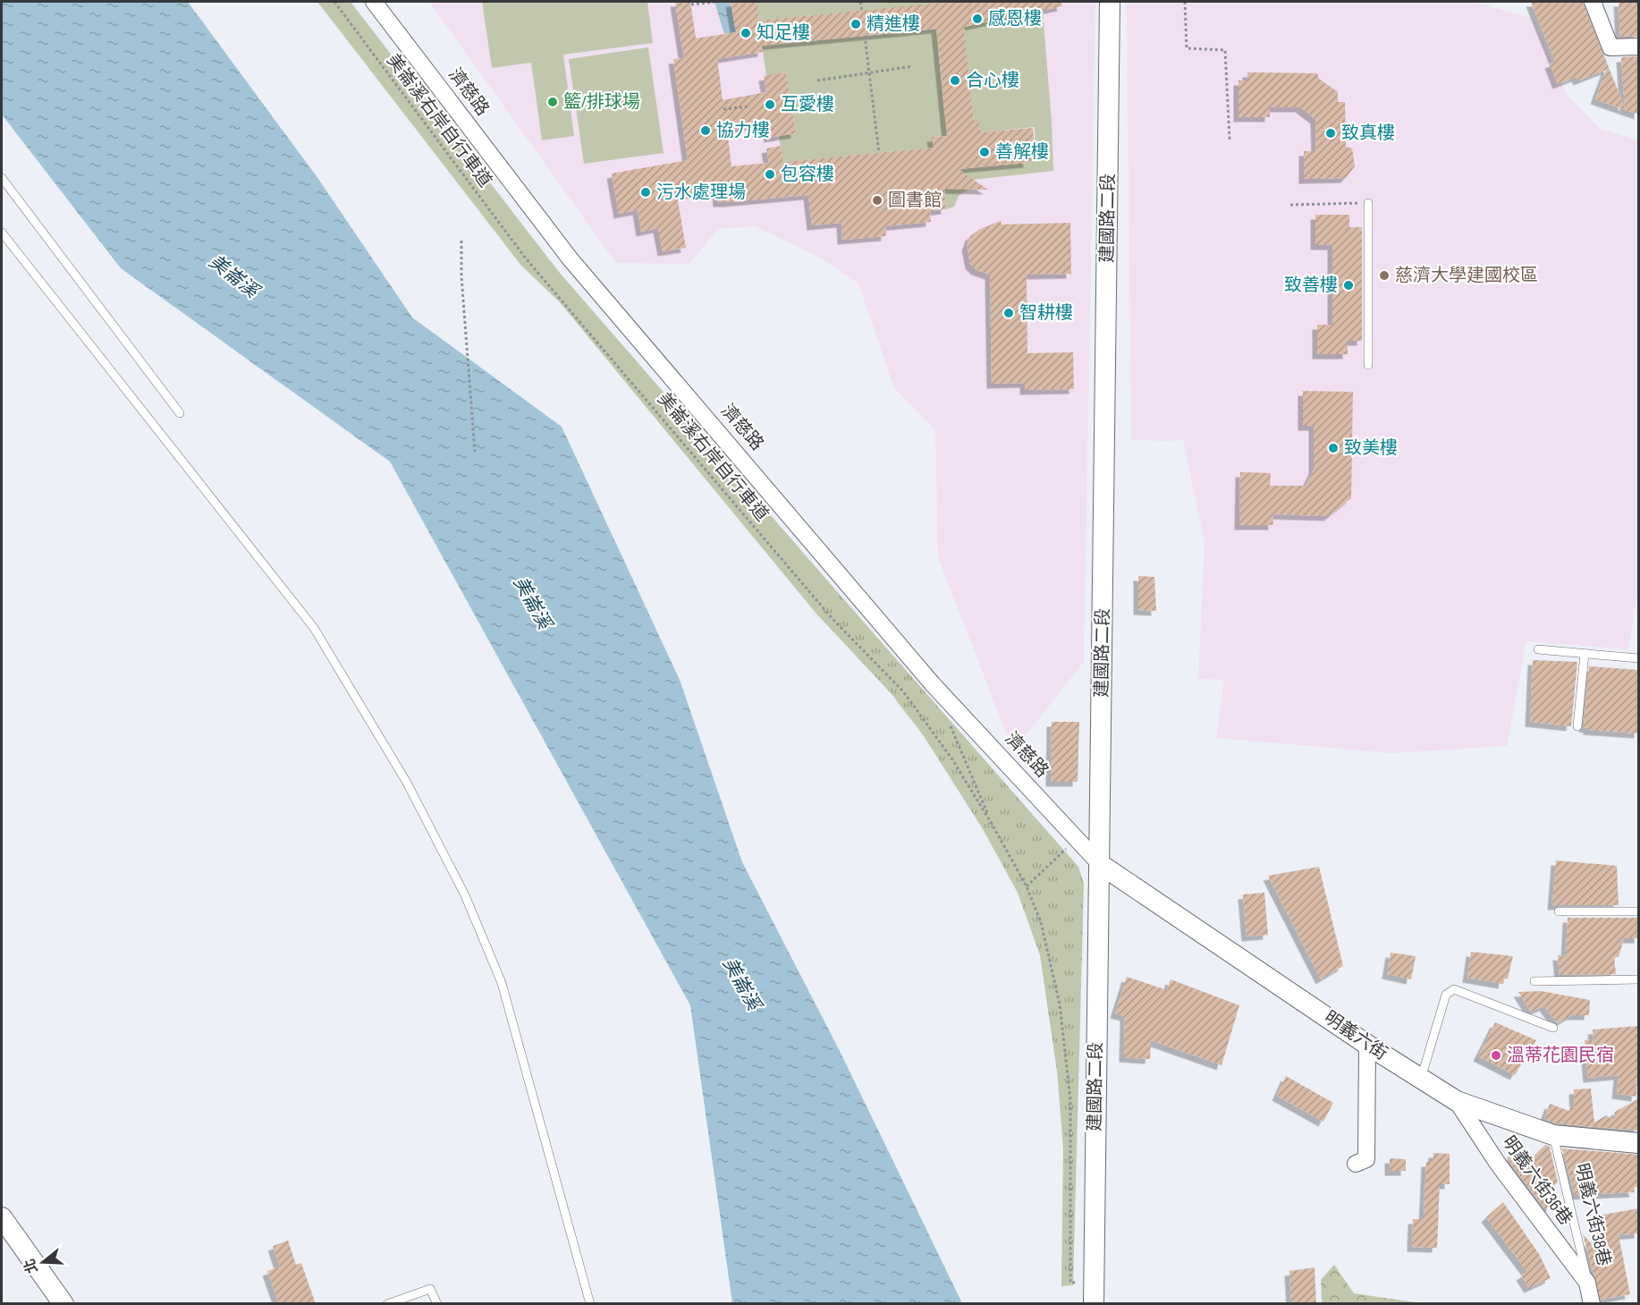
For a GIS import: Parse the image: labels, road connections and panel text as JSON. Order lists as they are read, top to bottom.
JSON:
{
  "streets": {
    "street": [
      "濟慈路",
      "建國路二段",
      "明義六街",
      "明義六街36巷",
      "明義六街38巷"
    ],
    "path": ["美崙溪右岸自行車道"]
  },
  "crossings": [
    ["濟慈路", "建國路二段"],
    ["濟慈路", "明義六街"],
    ["建國路二段", "明義六街"],
    ["明義六街", "明義六街36巷"],
    ["明義六街", "明義六街38巷"],
    ["明義六街36巷", "明義六街38巷"]
  ],
  "water": ["美崙溪"],
  "places": [
    "感恩樓",
    "精進樓",
    "知足樓",
    "合心樓",
    "籃/排球場",
    "互愛樓",
    "協力樓",
    "致真樓",
    "善解樓",
    "包容樓",
    "污水處理場",
    "圖書館",
    "慈濟大學建國校區",
    "致善樓",
    "智耕樓",
    "致美樓",
    "溫蒂花園民宿"
  ],
  "north": "left"
}
